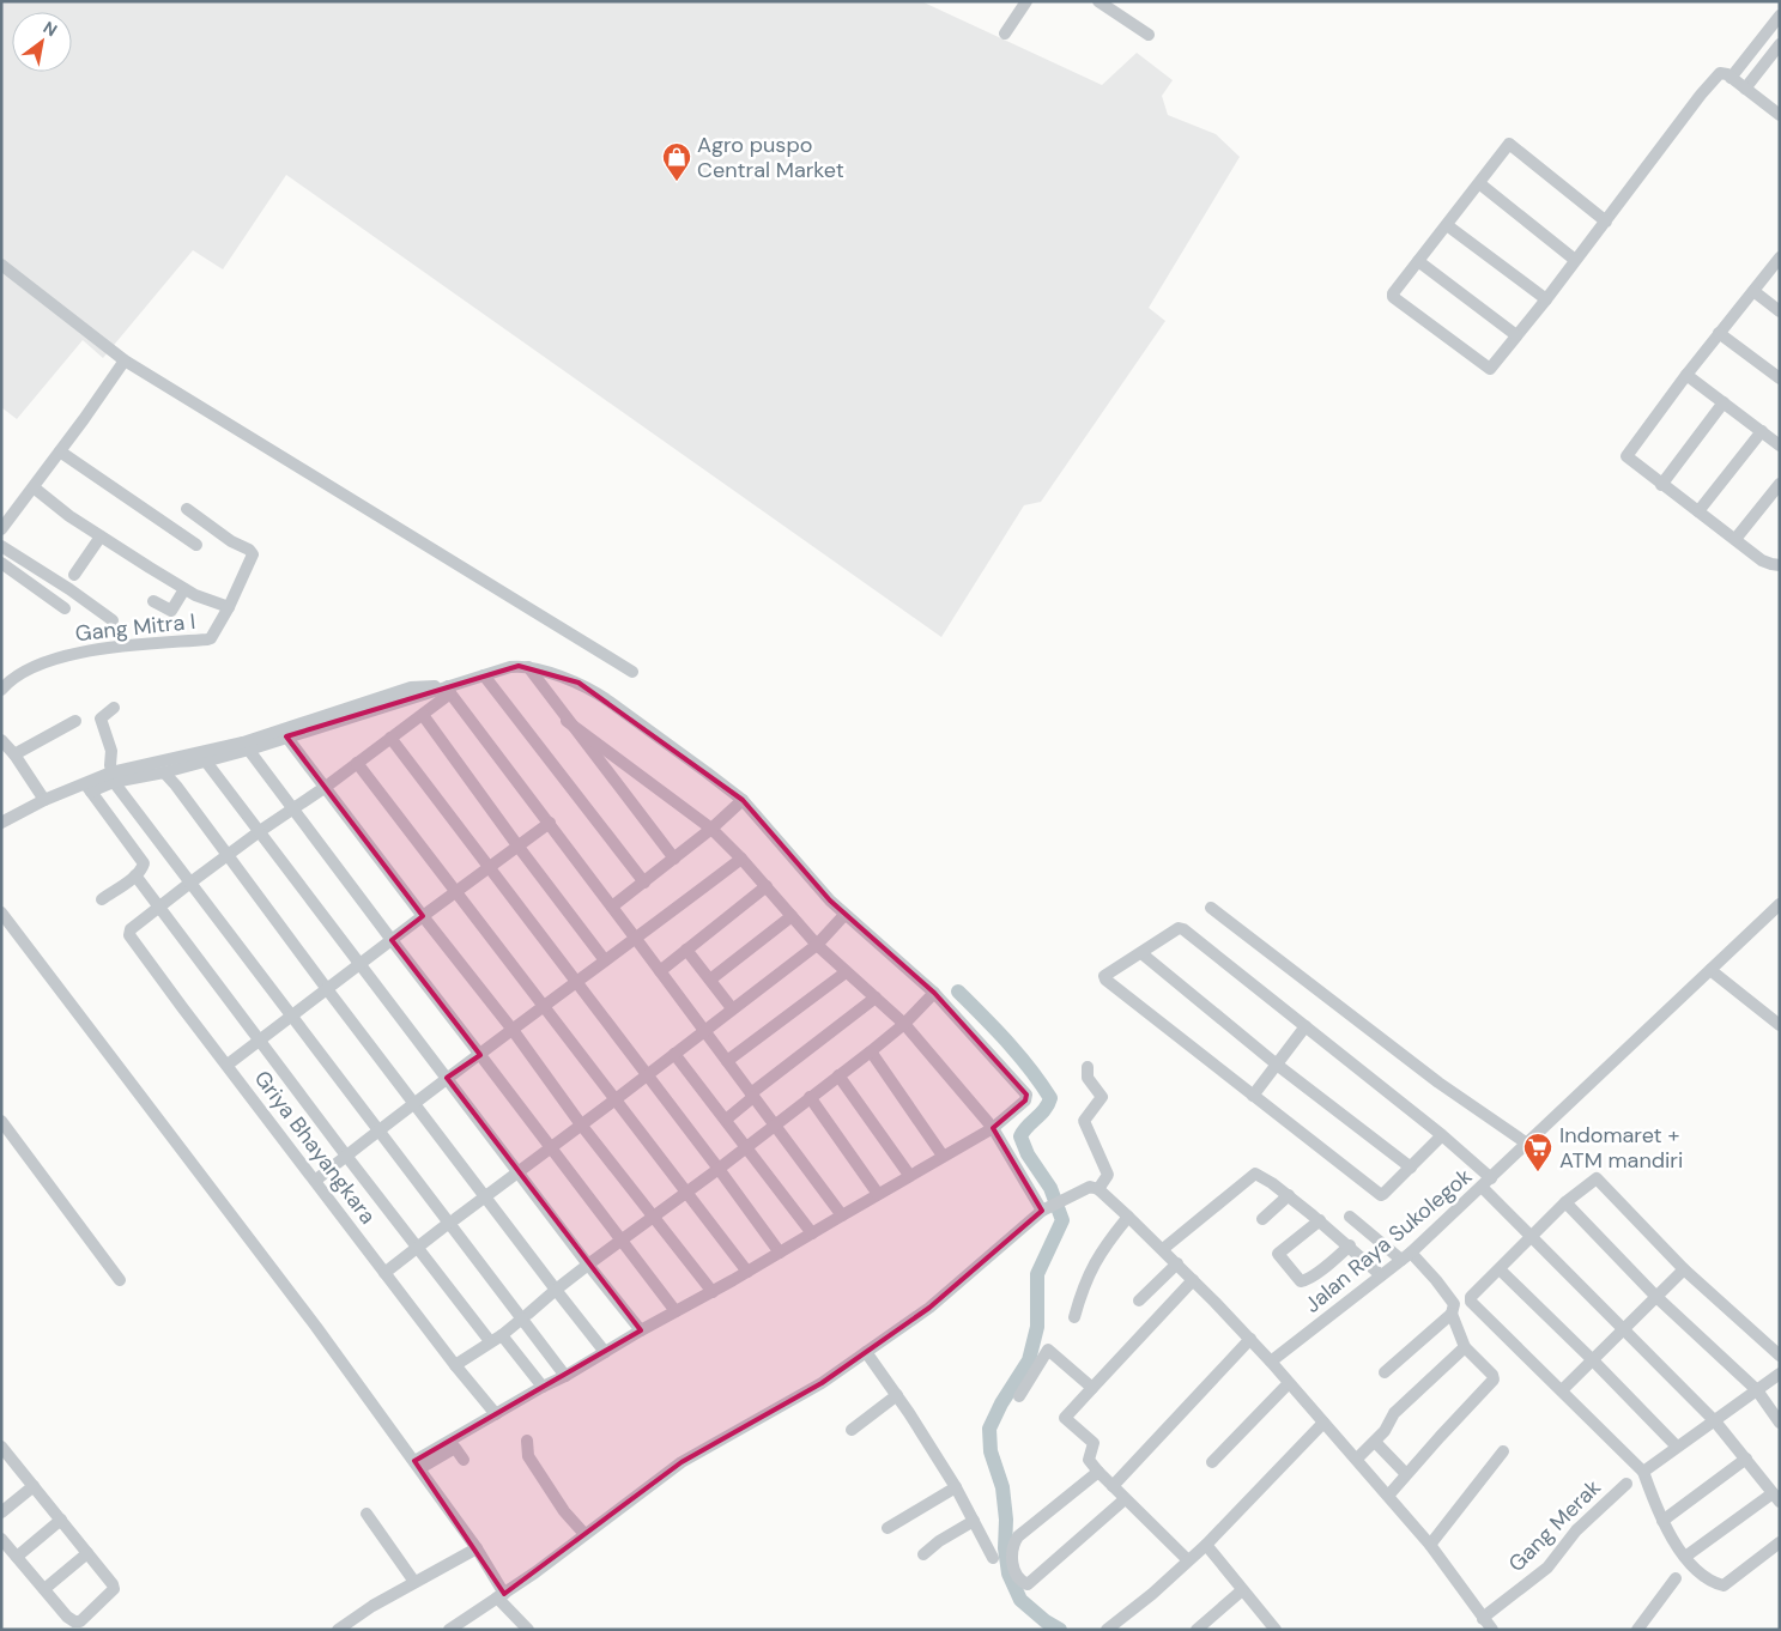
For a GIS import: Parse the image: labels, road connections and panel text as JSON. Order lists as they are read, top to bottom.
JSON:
{
  "streets": {
    "street": [
      "Gang Mitra I",
      "Griya Bhayangkara",
      "Jalan Raya Sukolegok",
      "Gang Merak"
    ]
  },
  "places": {
    "shop": ["Agro puspo Central Market"],
    "supermarket": ["Indomaret + ATM mandiri"]
  },
  "north": "top right"
}
